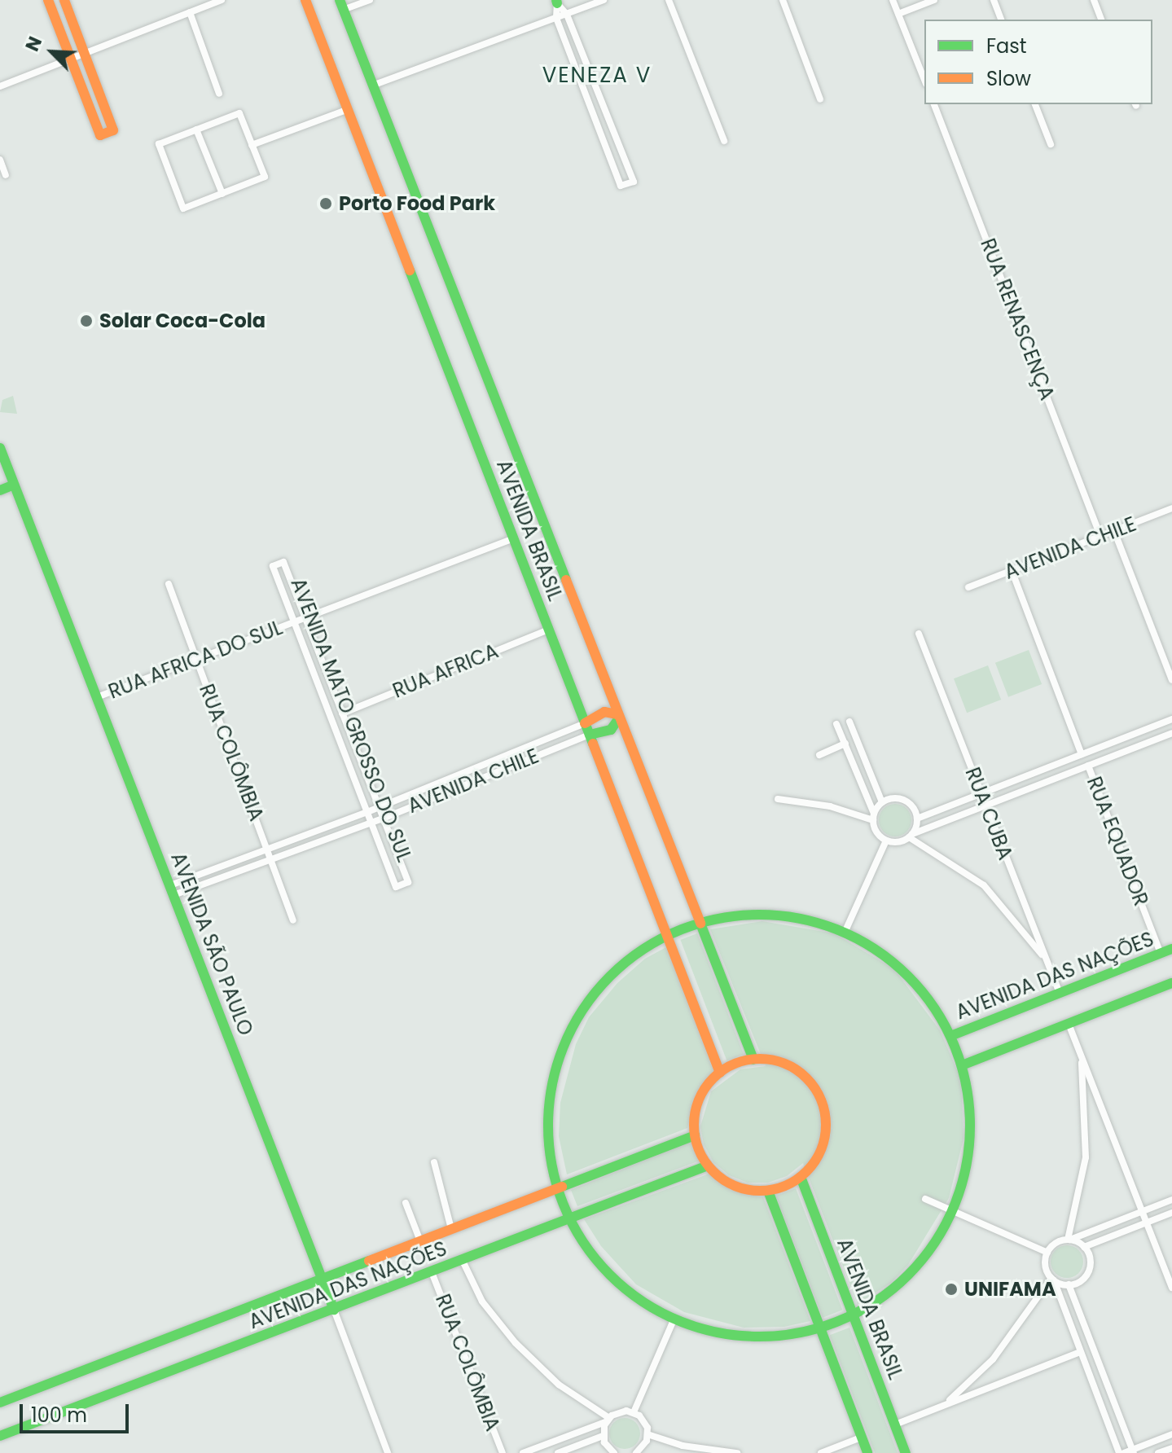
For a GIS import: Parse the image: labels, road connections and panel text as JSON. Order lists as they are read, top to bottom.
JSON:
{
  "streets": {
    "main road": ["AVENIDA BRASIL", "AVENIDA SÃO PAULO", "AVENIDA DAS NAÇÕES"],
    "street": [
      "RUA RENASCENÇA",
      "AVENIDA CHILE",
      "RUA AFRICA DO SUL",
      "RUA AFRICA",
      "AVENIDA MATO GROSSO DO SUL",
      "RUA COLÔMBIA",
      "RUA CUBA",
      "RUA EQUADOR"
    ]
  },
  "crossings": [
    ["RUA RENASCENÇA", "AVENIDA CHILE"],
    ["AVENIDA BRASIL", "AVENIDA CHILE"],
    ["AVENIDA BRASIL", "RUA AFRICA DO SUL"],
    ["AVENIDA BRASIL", "RUA AFRICA"],
    ["AVENIDA BRASIL", "AVENIDA DAS NAÇÕES"],
    ["AVENIDA CHILE", "AVENIDA MATO GROSSO DO SUL"],
    ["AVENIDA CHILE", "RUA COLÔMBIA"],
    ["AVENIDA CHILE", "RUA EQUADOR"],
    ["AVENIDA CHILE", "AVENIDA SÃO PAULO"],
    ["RUA AFRICA DO SUL", "AVENIDA MATO GROSSO DO SUL"],
    ["RUA AFRICA DO SUL", "RUA COLÔMBIA"],
    ["RUA AFRICA DO SUL", "AVENIDA SÃO PAULO"],
    ["RUA AFRICA", "AVENIDA MATO GROSSO DO SUL"],
    ["RUA COLÔMBIA", "AVENIDA DAS NAÇÕES"],
    ["RUA CUBA", "AVENIDA DAS NAÇÕES"],
    ["RUA EQUADOR", "AVENIDA DAS NAÇÕES"],
    ["AVENIDA SÃO PAULO", "AVENIDA DAS NAÇÕES"]
  ],
  "districts": ["VENEZA V"],
  "places": ["Porto Food Park", "Solar Coca-Cola", "UNIFAMA"],
  "legend": ["Fast", "Slow"],
  "scale_bar": "100 m",
  "north": "top left"
}
